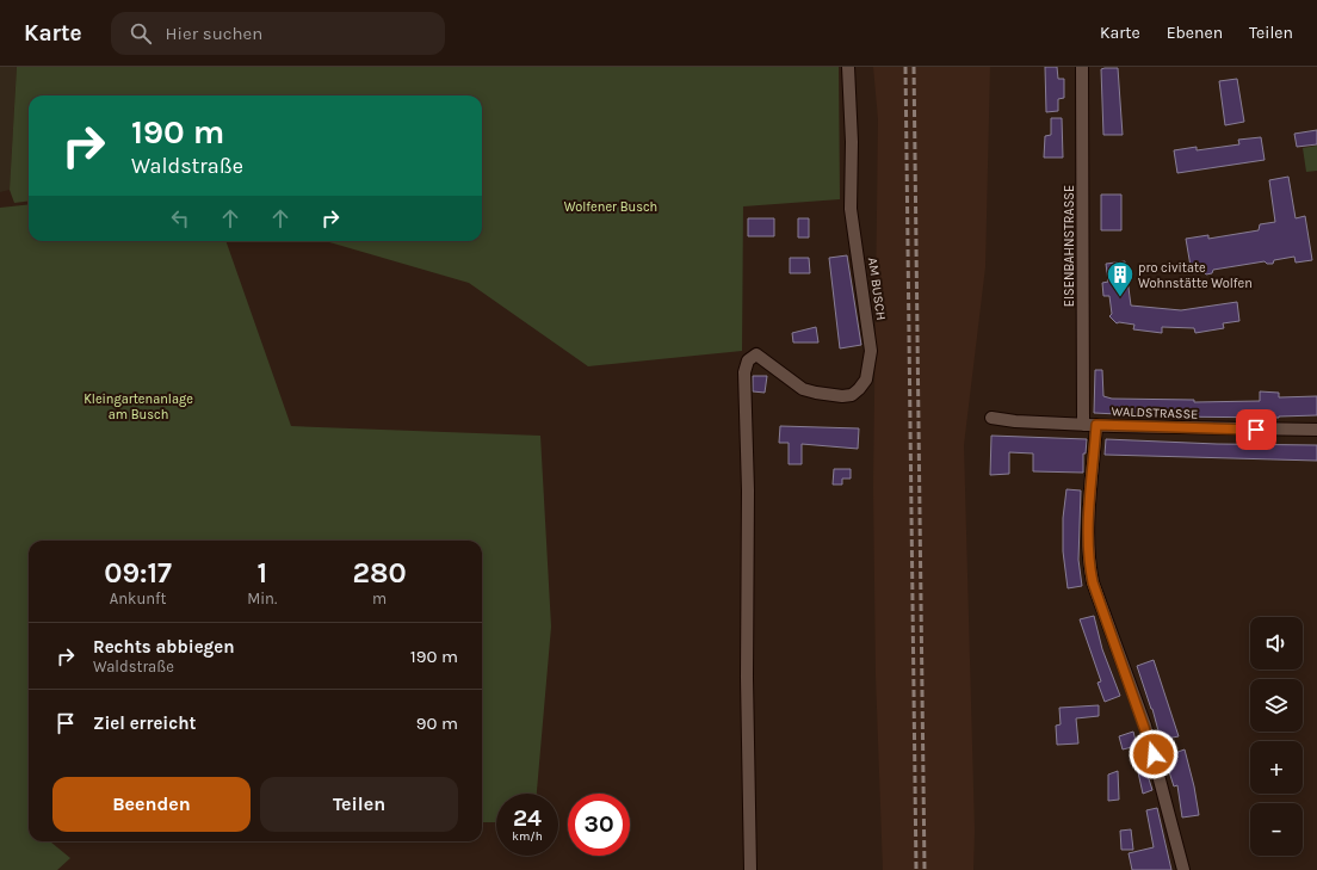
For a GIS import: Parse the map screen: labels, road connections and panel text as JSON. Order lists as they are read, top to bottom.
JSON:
{
  "streets": {
    "street": ["EISENBAHNSTRASSE", "AM BUSCH", "WALDSTRASSE"]
  },
  "crossings": [
    ["EISENBAHNSTRASSE", "WALDSTRASSE"]
  ],
  "parks": ["Wolfener Busch", "Kleingartenanlage am Busch"],
  "places": {
    "building": ["pro civitate Wohnstätte Wolfen"]
  },
  "page": {
    "header": "Karte",
    "search": "Hier suchen",
    "nav": ["Karte", "Ebenen", "Teilen"],
    "turn": ["190 m", "Waldstraße"],
    "eta": [
      "09:17",
      "Ankunft",
      "1",
      "Min.",
      "280",
      "m"
    ],
    "map_buttons": ["+", "−"],
    "list": [
      {
        "name": "Rechts abbiegen",
        "note": "Waldstraße",
        "value": "190 m"
      },
      {
        "name": "Ziel erreicht",
        "value": "90 m"
      }
    ],
    "buttons": ["Beenden", "Teilen"],
    "speed": "24 km/h",
    "limit": "30"
  }
}
